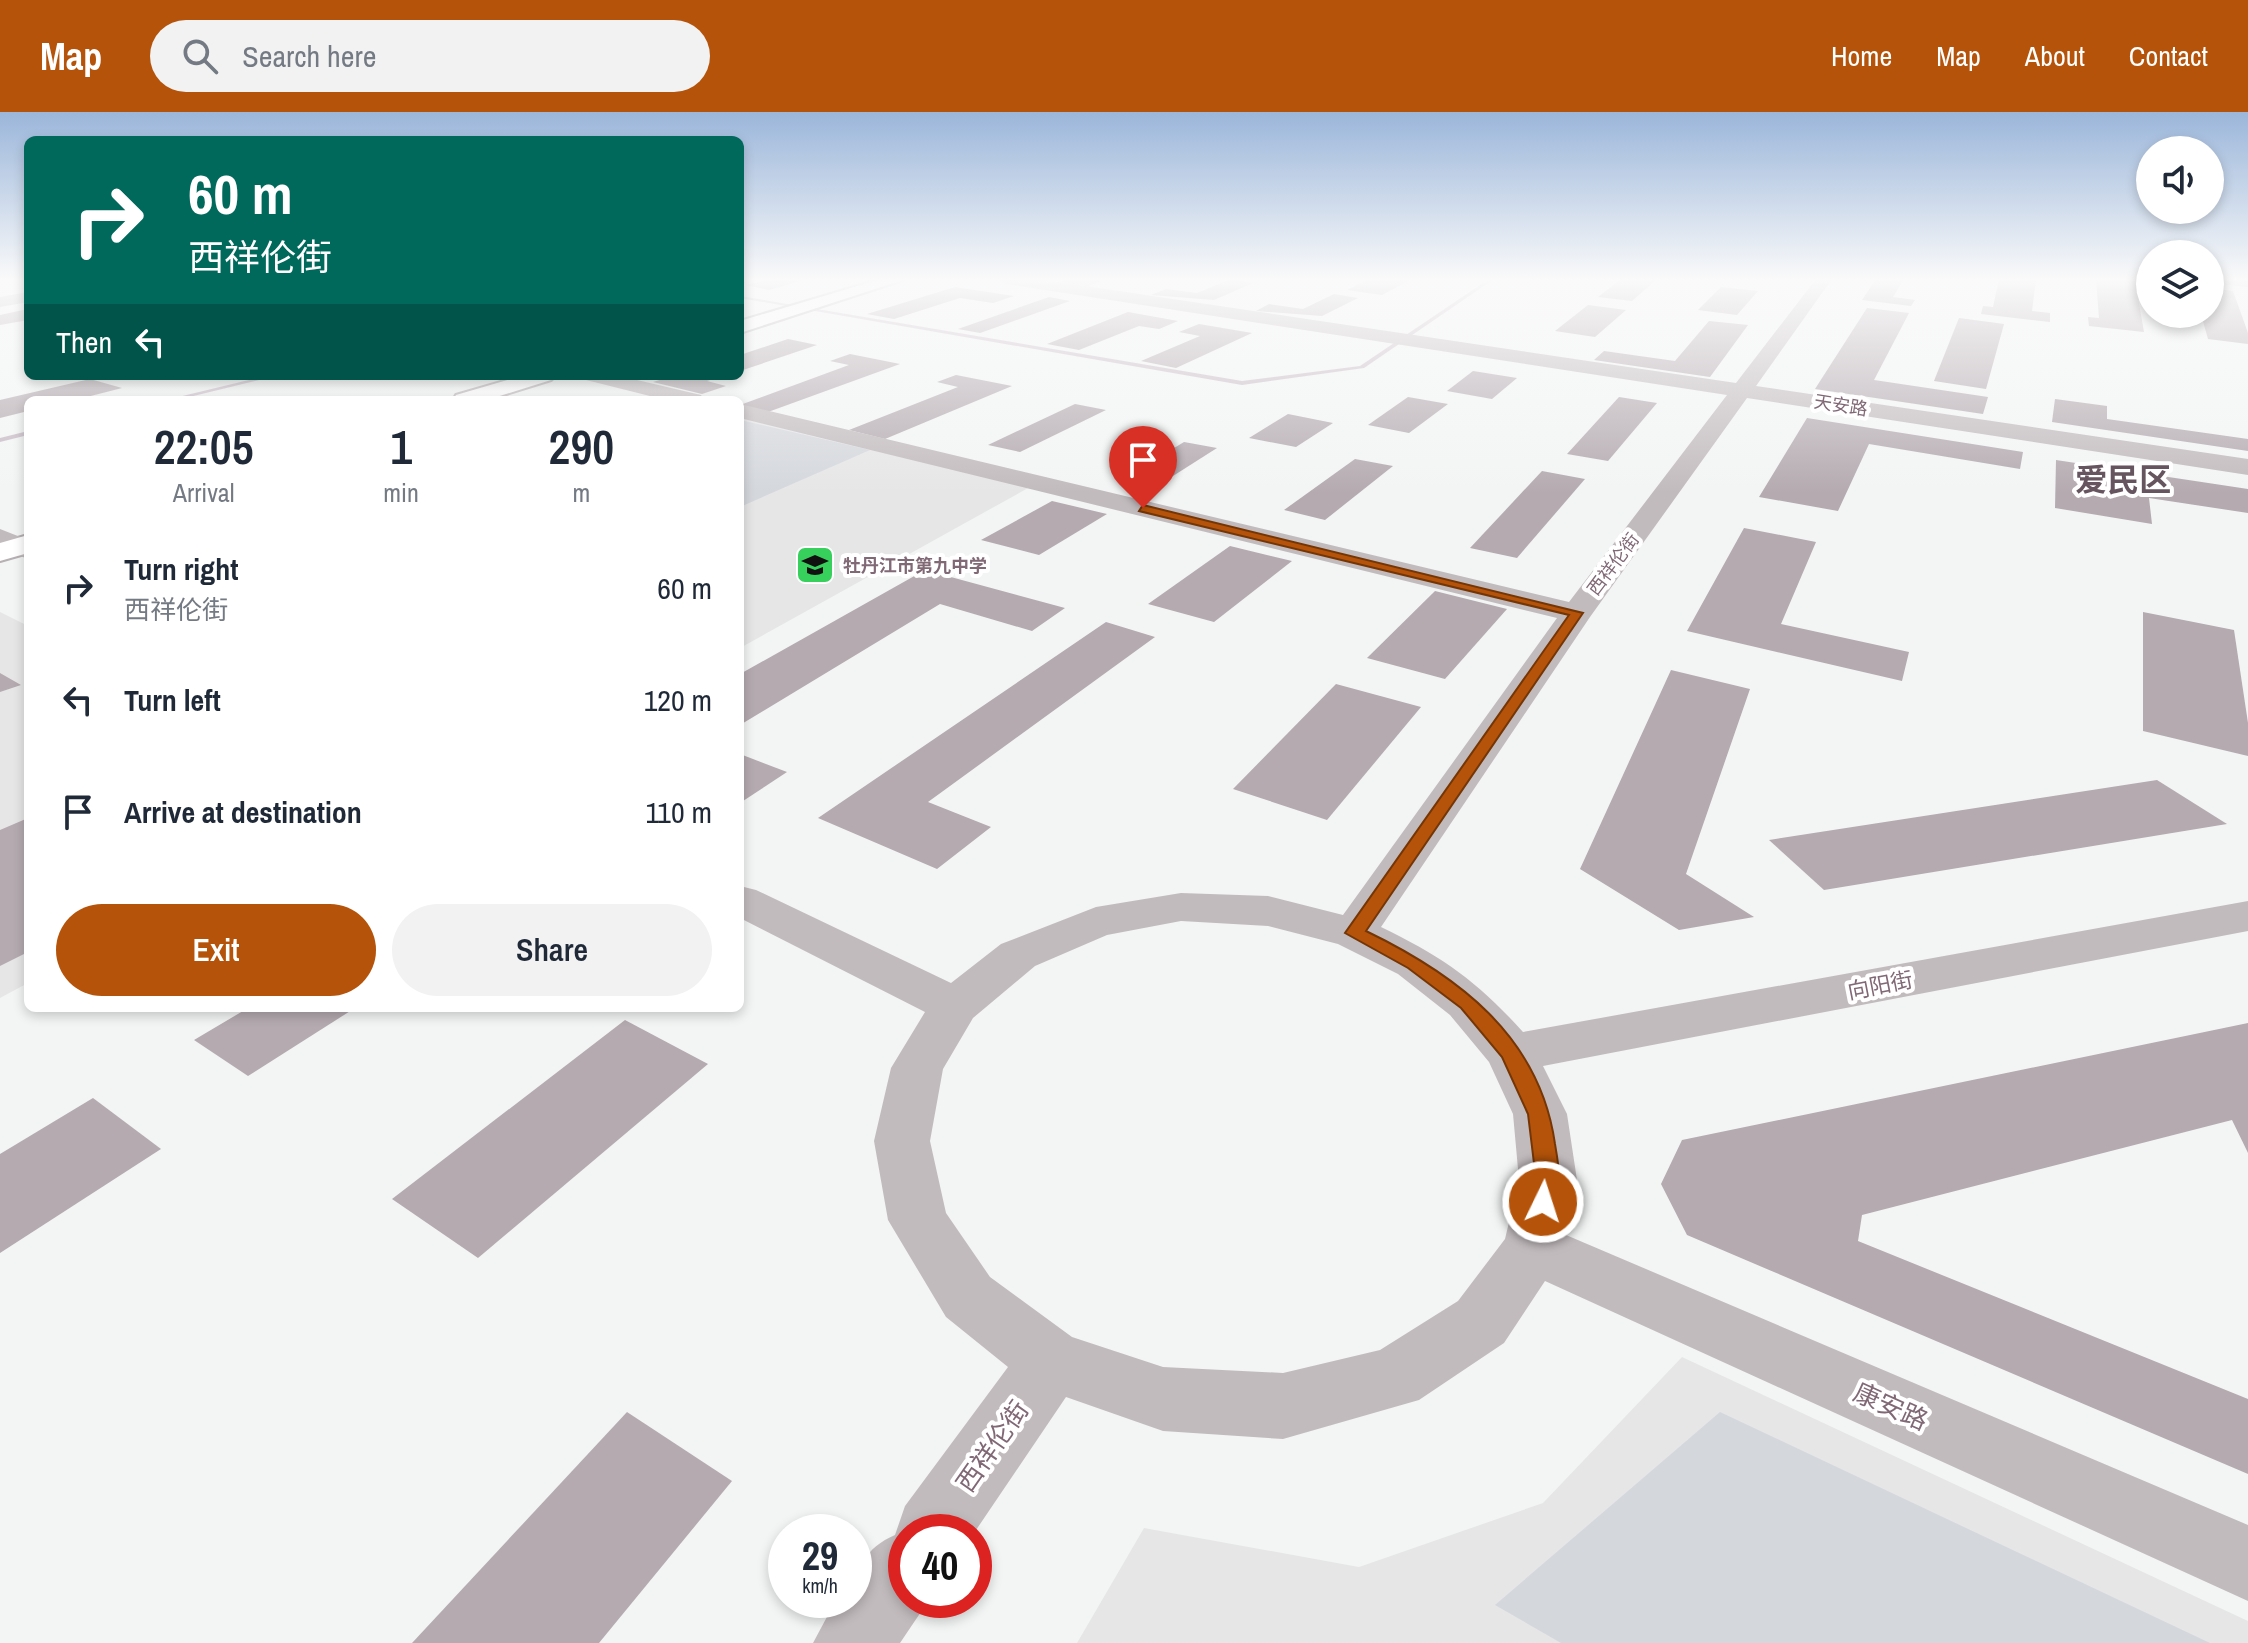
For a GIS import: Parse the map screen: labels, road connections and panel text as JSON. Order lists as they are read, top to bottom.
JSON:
{
  "streets": {
    "street": [
      "天安路",
      "西祥伦街",
      "向阳街",
      "康安路"
    ]
  },
  "crossings": [
    ["天安路", "西祥伦街"]
  ],
  "districts": ["爱民区"],
  "places": {
    "school or university": ["牡丹江市第九中学"]
  },
  "page": {
    "header": "Map",
    "search": "Search here",
    "nav": [
      "Home",
      "Map",
      "About",
      "Contact"
    ],
    "turn": ["60 m", "西祥伦街"],
    "then": "Then",
    "eta": [
      "22:05",
      "Arrival",
      "1",
      "min",
      "290",
      "m"
    ],
    "list": [
      {
        "name": "Turn right",
        "note": "西祥伦街",
        "value": "60 m"
      },
      {
        "name": "Turn left",
        "value": "120 m"
      },
      {
        "name": "Arrive at destination",
        "value": "110 m"
      }
    ],
    "buttons": ["Exit", "Share"],
    "speed": "29 km/h",
    "limit": "40"
  }
}
